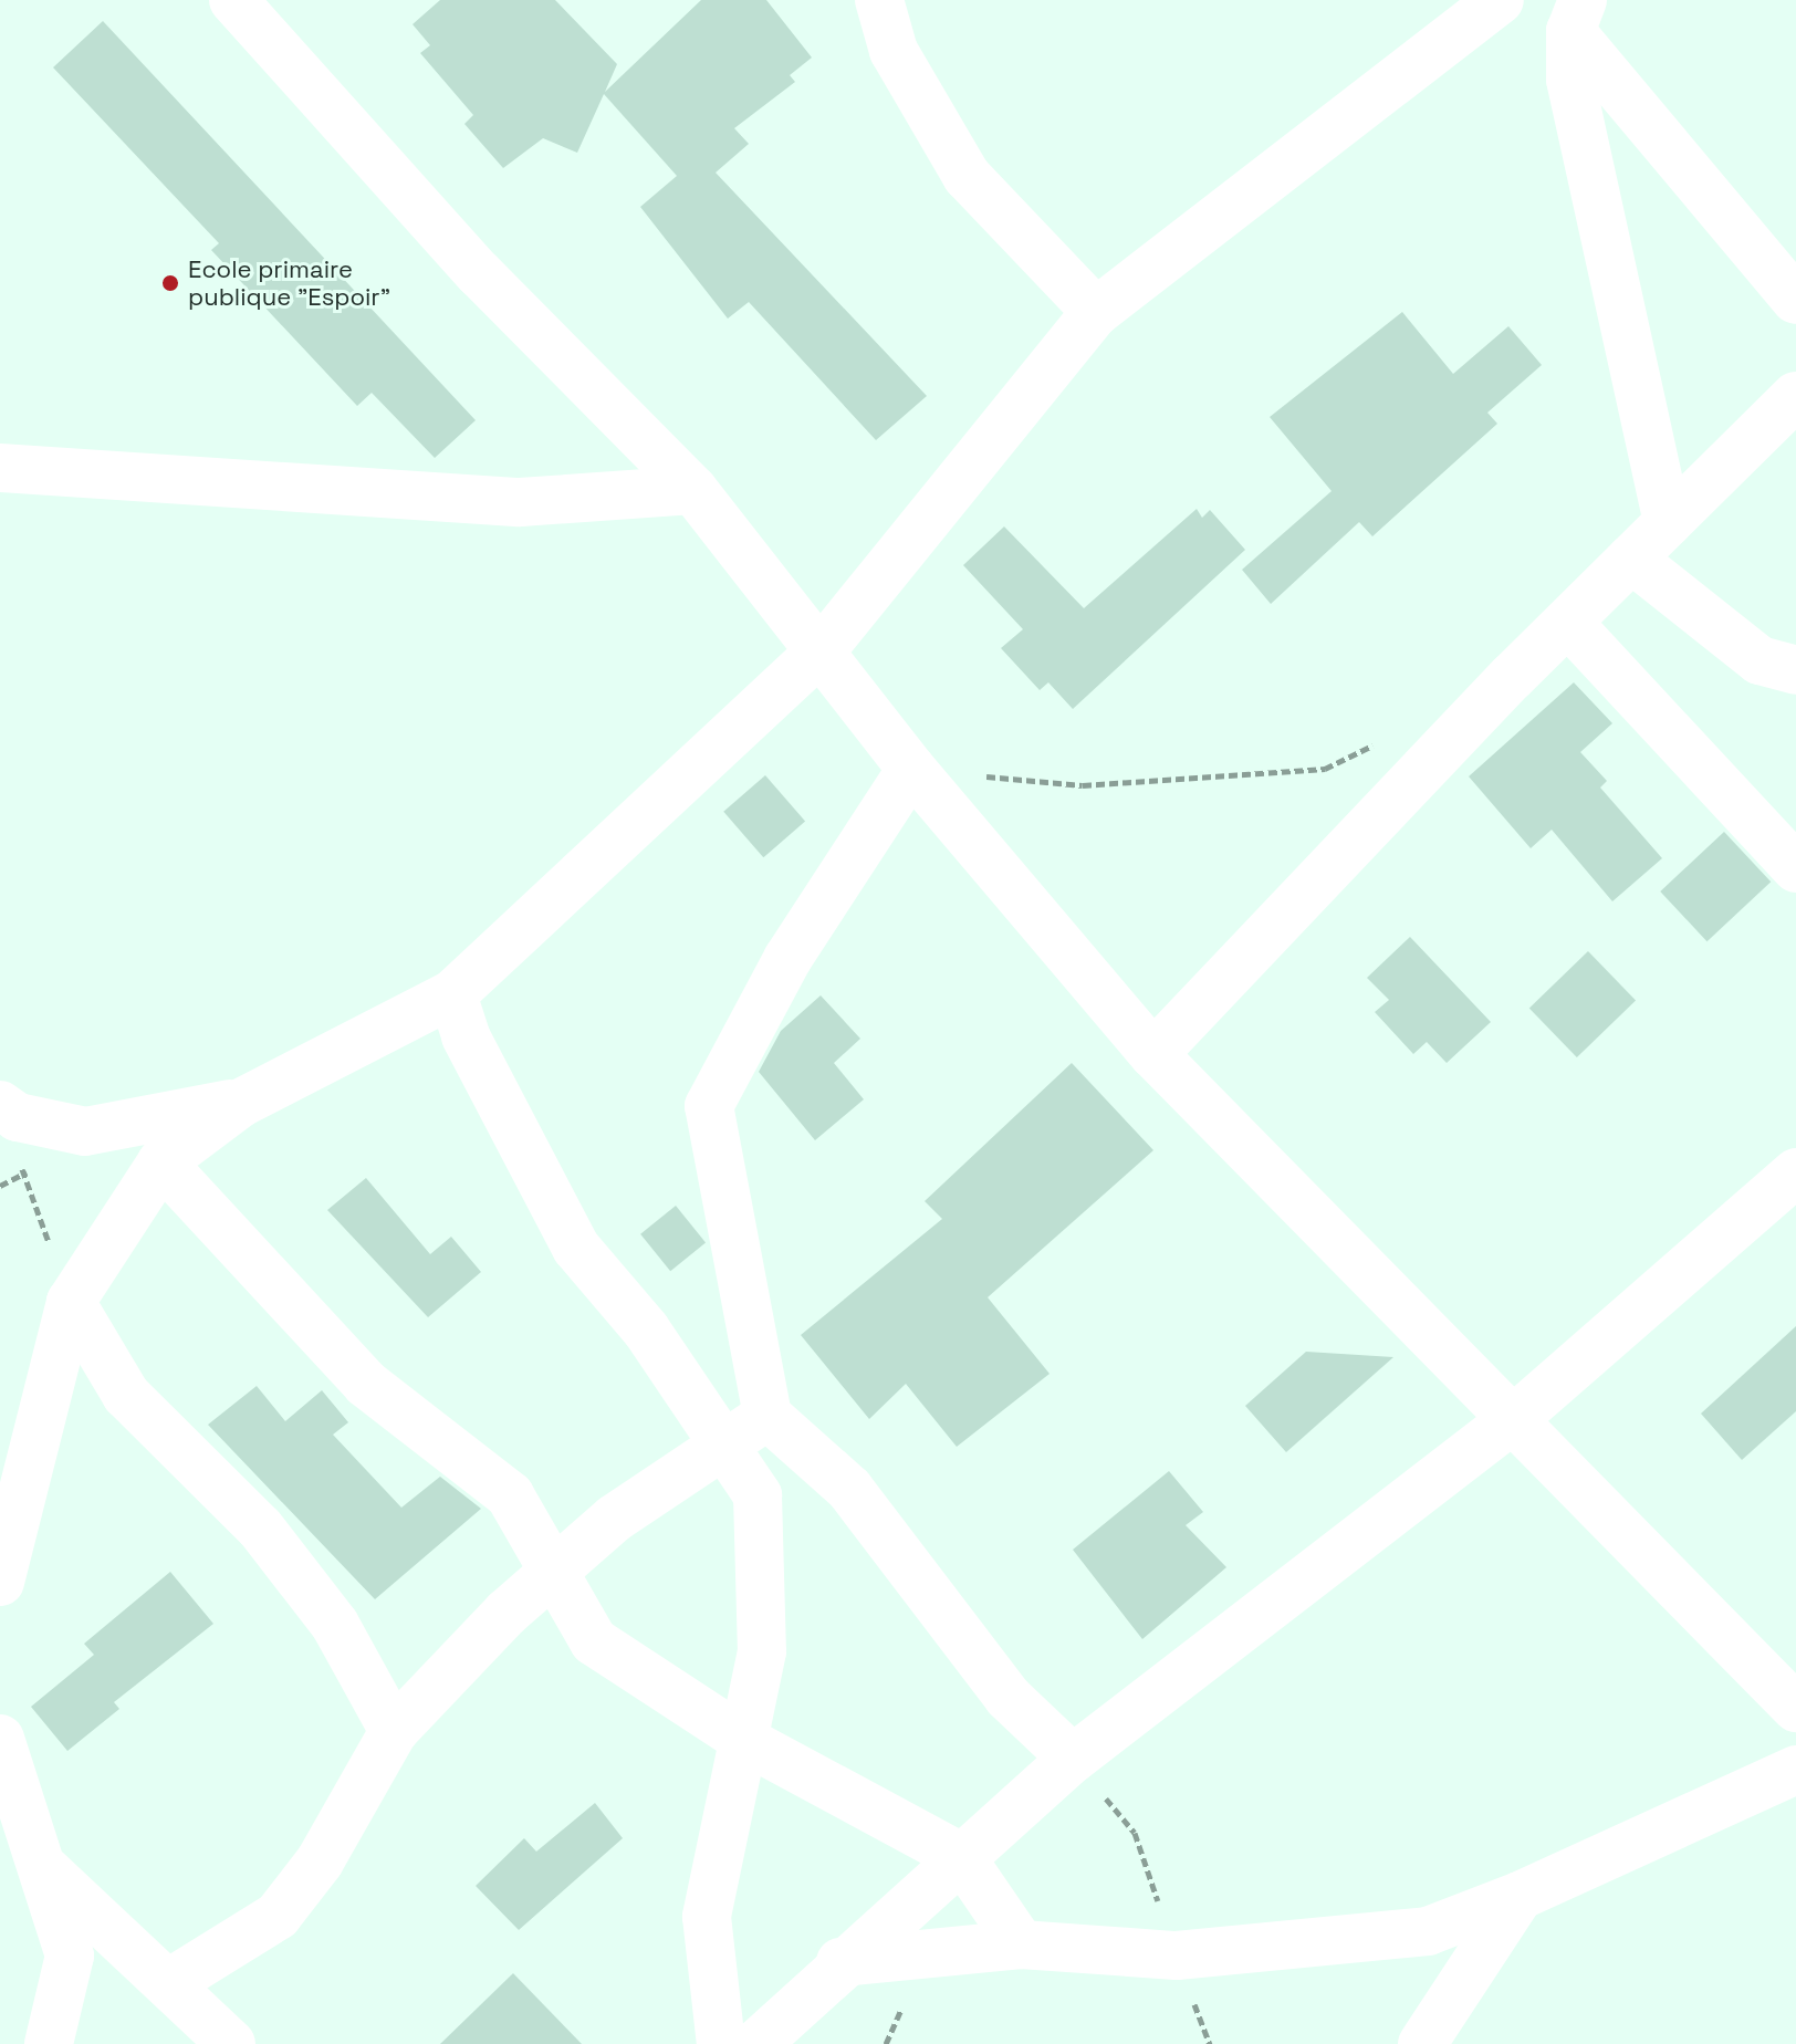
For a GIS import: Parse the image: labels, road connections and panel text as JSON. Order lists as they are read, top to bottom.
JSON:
{
  "places": ["Ecole primaire publique \"Espoir\""]
}
